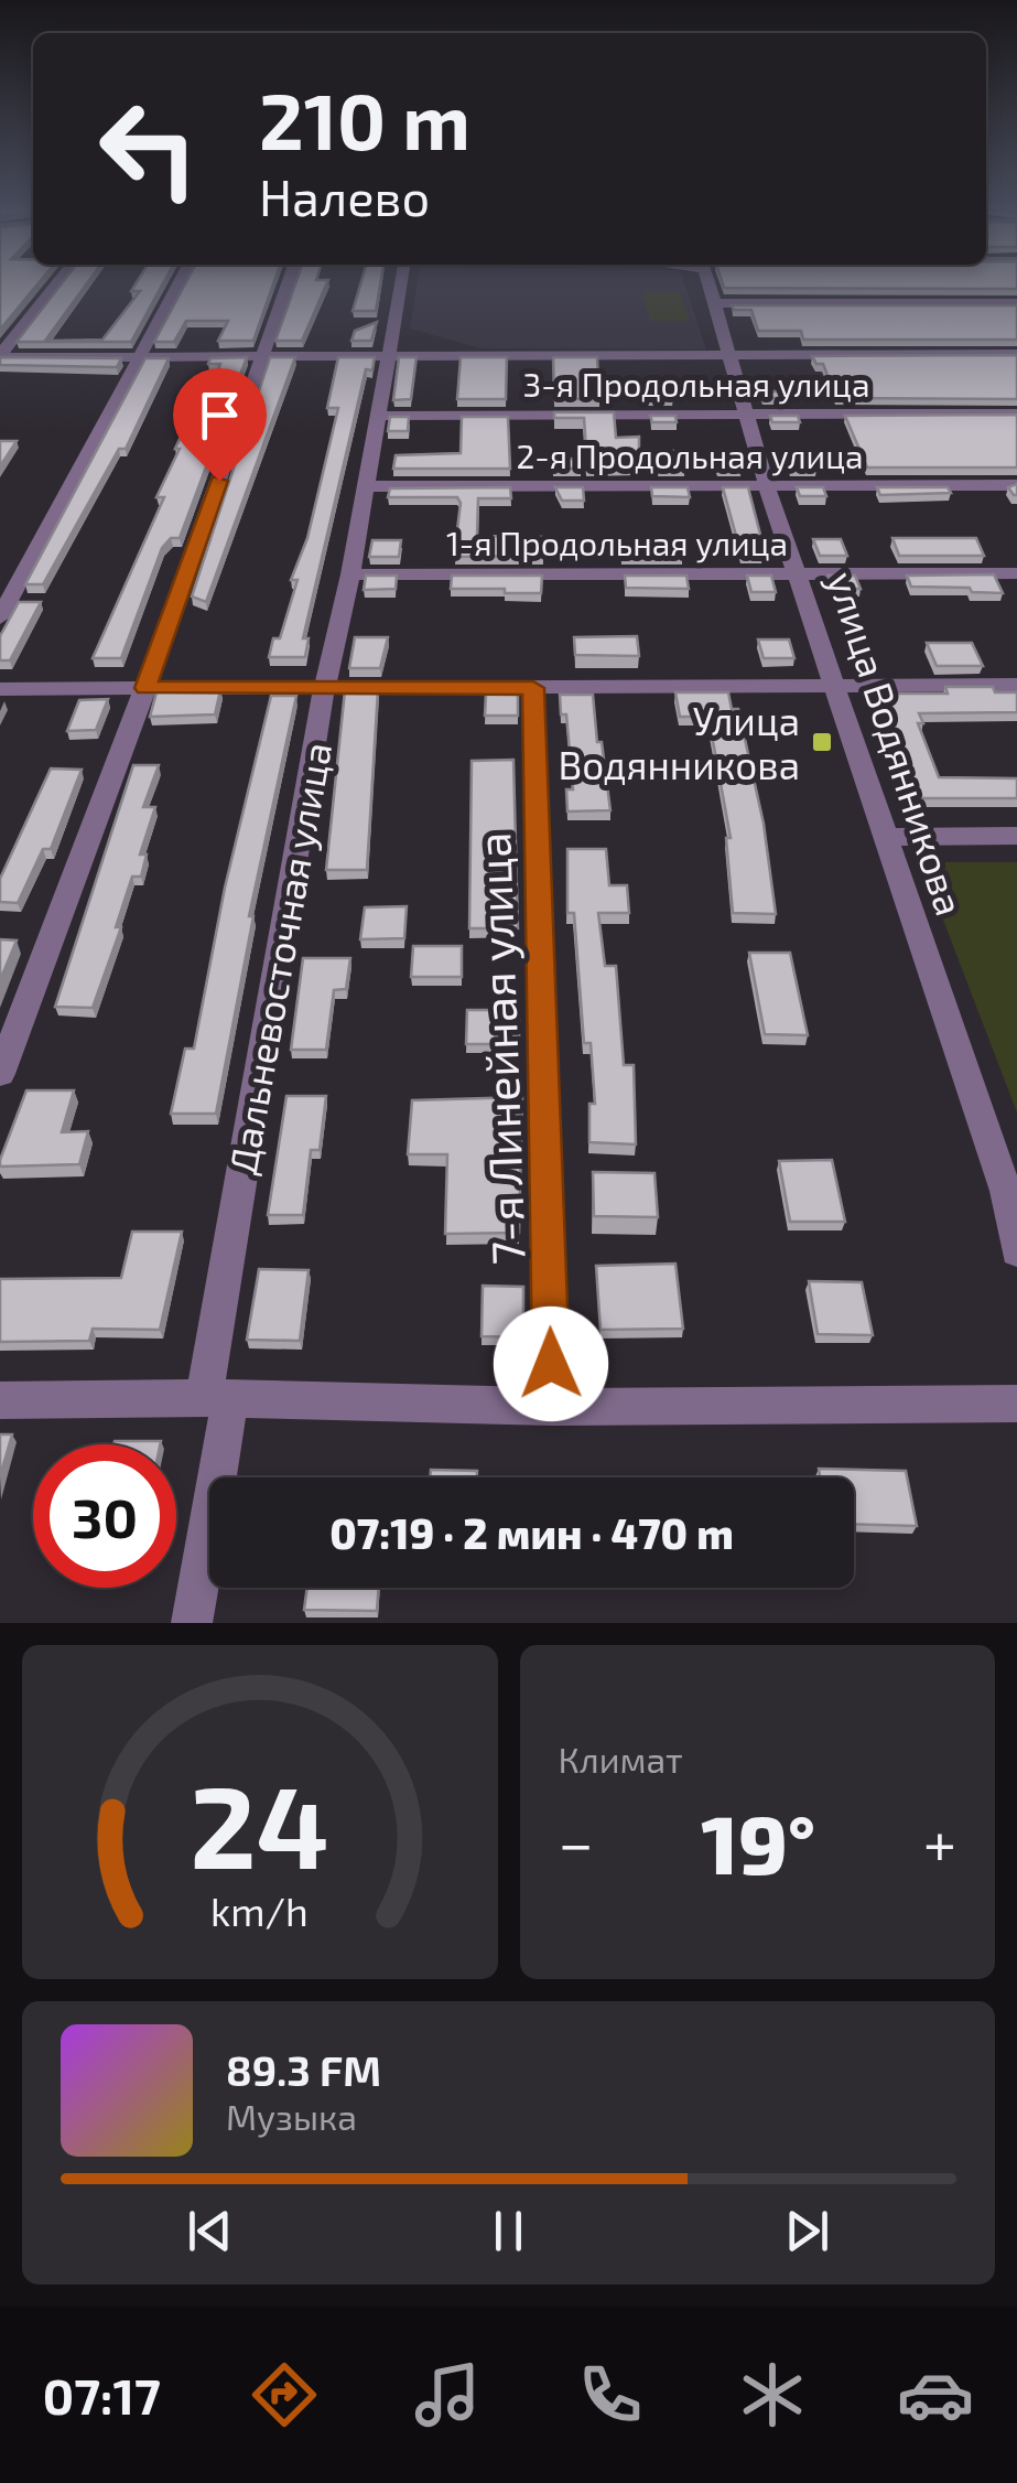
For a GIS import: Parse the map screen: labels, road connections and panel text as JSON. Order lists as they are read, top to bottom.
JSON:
{
  "streets": {
    "street": [
      "3-я Продольная улица",
      "2-я Продольная улица",
      "1-я Продольная улица",
      "улица Водянникова",
      "Дальневосточная улица",
      "7-я Линейная улица"
    ]
  },
  "crossings": [
    ["3-я Продольная улица", "улица Водянникова"],
    ["3-я Продольная улица", "Дальневосточная улица"],
    ["2-я Продольная улица", "улица Водянникова"],
    ["2-я Продольная улица", "Дальневосточная улица"],
    ["1-я Продольная улица", "улица Водянникова"],
    ["1-я Продольная улица", "Дальневосточная улица"]
  ],
  "places": {
    "transit": ["Улица Водянникова"]
  },
  "page": {
    "turn": ["210 m", "Налево"],
    "limit": "30",
    "trip": "07:19 · 2 мин · 470 m",
    "tile": "Климат",
    "heat": ["−", "19°", "+"],
    "song": ["89.3 FM", "Музыка"],
    "tabs": "07:17",
    "gauge": ["24", "km/h"]
  }
}
